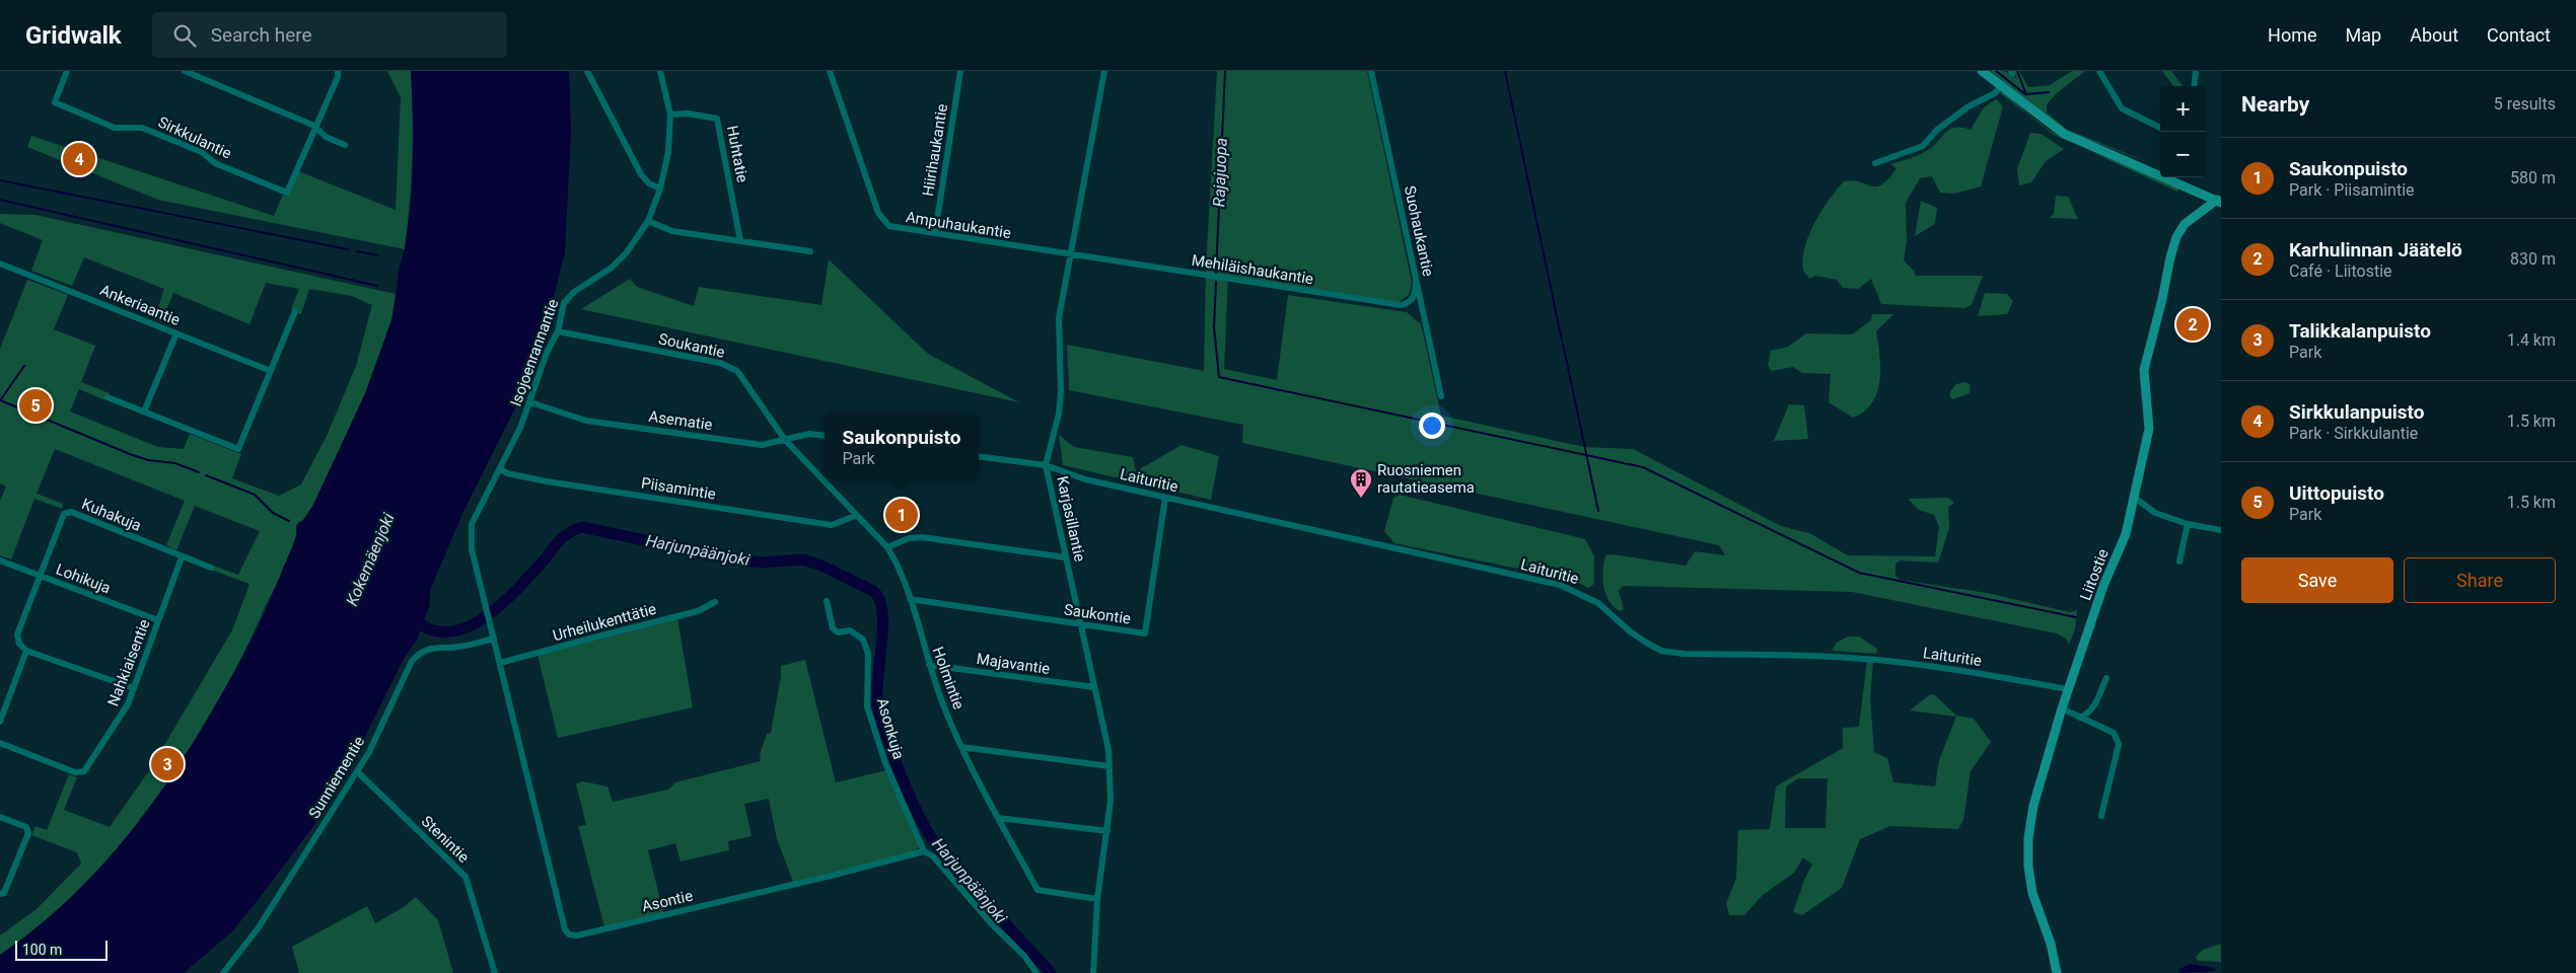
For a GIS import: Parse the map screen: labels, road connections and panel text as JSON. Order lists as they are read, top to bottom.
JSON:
{
  "streets": {
    "street": [
      "Sirkkulantie",
      "Hiirihaukantie",
      "Huhtatie",
      "Ampuhaukantie",
      "Suohaukantie",
      "Mehiläishaukantie",
      "Ankeriaantie",
      "Soukantie",
      "Isojoenrannantie",
      "Asematie",
      "Laituritie",
      "Piisamintie",
      "Kuhakuja",
      "Karjasillantie",
      "Liitostie",
      "Lohikuja",
      "Saukontie",
      "Urheilukenttätie",
      "Nahkiaisentie",
      "Majavantie",
      "Holmintie",
      "Asonkuja",
      "Sunniementie",
      "Stenintie",
      "Asontie"
    ]
  },
  "crossings": [
    ["Hiirihaukantie", "Ampuhaukantie"],
    ["Huhtatie", "Isojoenrannantie"],
    ["Ampuhaukantie", "Mehiläishaukantie"],
    ["Ampuhaukantie", "Karjasillantie"],
    ["Suohaukantie", "Mehiläishaukantie"],
    ["Mehiläishaukantie", "Karjasillantie"],
    ["Soukantie", "Isojoenrannantie"],
    ["Soukantie", "Asematie"],
    ["Soukantie", "Holmintie"],
    ["Isojoenrannantie", "Asematie"],
    ["Isojoenrannantie", "Piisamintie"],
    ["Isojoenrannantie", "Asontie"],
    ["Asematie", "Holmintie"],
    ["Laituritie", "Karjasillantie"],
    ["Laituritie", "Liitostie"],
    ["Laituritie", "Saukontie"],
    ["Piisamintie", "Holmintie"],
    ["Kuhakuja", "Lohikuja"],
    ["Kuhakuja", "Nahkiaisentie"],
    ["Karjasillantie", "Saukontie"],
    ["Karjasillantie", "Majavantie"],
    ["Karjasillantie", "Holmintie"],
    ["Lohikuja", "Nahkiaisentie"],
    ["Saukontie", "Holmintie"],
    ["Urheilukenttätie", "Asontie"],
    ["Majavantie", "Holmintie"],
    ["Asonkuja", "Asontie"],
    ["Sunniementie", "Stenintie"],
    ["Sunniementie", "Asontie"]
  ],
  "water": ["Rajajuopa", "Harjunpäänjoki", "Kokemäenjoki"],
  "places": {
    "building": ["Ruosniemen rautatieasema"]
  },
  "scale_bar": "100 m",
  "page": {
    "header": "Gridwalk",
    "search": "Search here",
    "nav": [
      "Home",
      "Map",
      "About",
      "Contact"
    ],
    "heading": ["Nearby", "5 results"],
    "map_buttons": ["+", "−"],
    "list": [
      {
        "mark": "1",
        "name": "Saukonpuisto",
        "note": "Park · Piisamintie",
        "value": "580 m"
      },
      {
        "mark": "2",
        "name": "Karhulinnan Jäätelö",
        "note": "Café · Liitostie",
        "value": "830 m"
      },
      {
        "mark": "3",
        "name": "Talikkalanpuisto",
        "note": "Park",
        "value": "1.4 km"
      },
      {
        "mark": "4",
        "name": "Sirkkulanpuisto",
        "note": "Park · Sirkkulantie",
        "value": "1.5 km"
      },
      {
        "mark": "5",
        "name": "Uittopuisto",
        "note": "Park",
        "value": "1.5 km"
      }
    ],
    "pins": [
      "4",
      "2",
      "5",
      "1",
      "3"
    ],
    "popup": ["Saukonpuisto", "Park"],
    "buttons": ["Save", "Share"],
    "scale": "100 m"
  }
}
